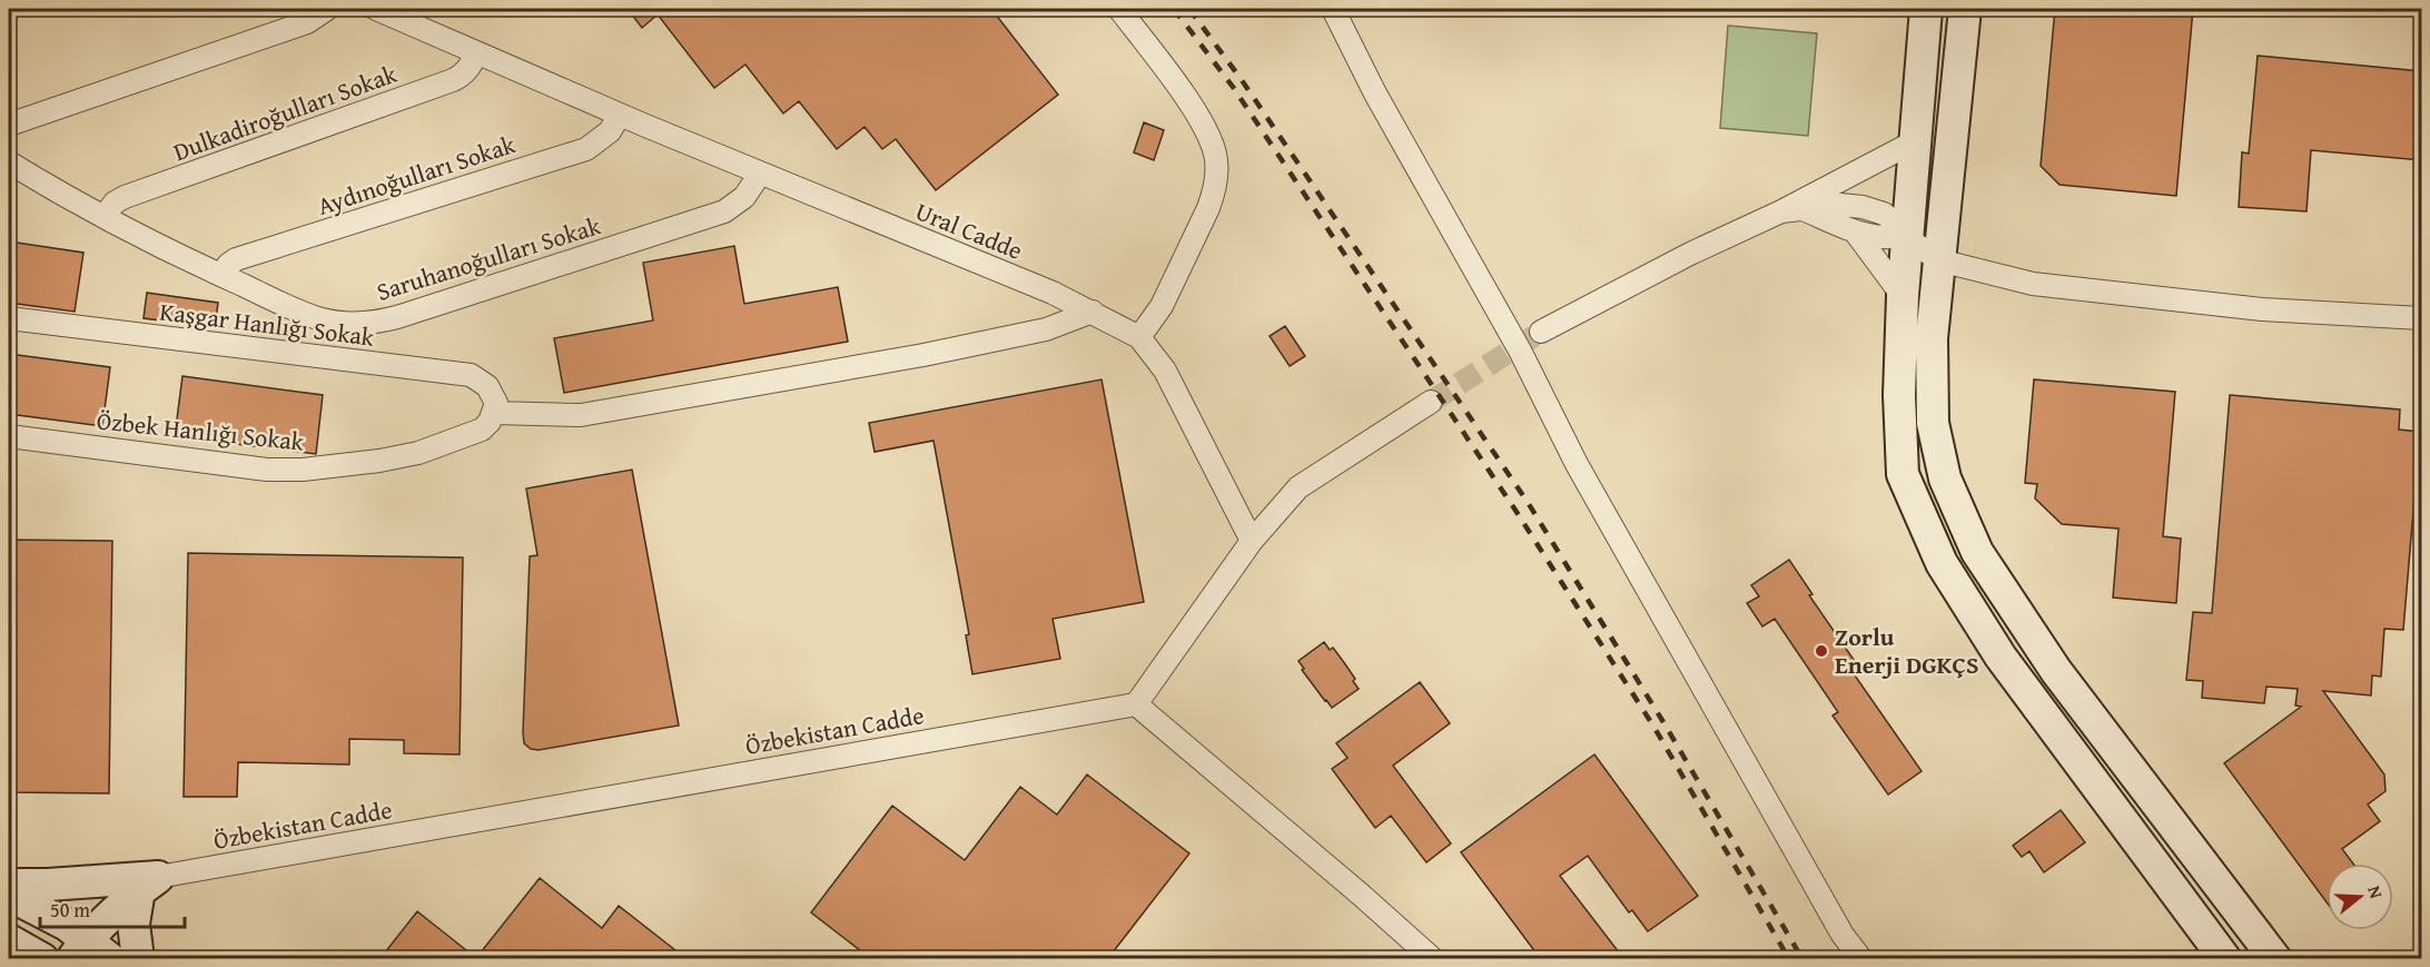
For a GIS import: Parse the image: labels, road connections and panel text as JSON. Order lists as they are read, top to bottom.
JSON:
{
  "streets": {
    "street": [
      "Dulkadiroğulları Sokak",
      "Aydınoğulları Sokak",
      "Ural Cadde",
      "Saruhanoğulları Sokak",
      "Kaşgar Hanlığı Sokak",
      "Özbek Hanlığı Sokak",
      "Özbekistan Cadde"
    ]
  },
  "crossings": [
    ["Dulkadiroğulları Sokak", "Ural Cadde"],
    ["Dulkadiroğulları Sokak", "Saruhanoğulları Sokak"],
    ["Aydınoğulları Sokak", "Ural Cadde"],
    ["Aydınoğulları Sokak", "Saruhanoğulları Sokak"],
    ["Ural Cadde", "Saruhanoğulları Sokak"],
    ["Kaşgar Hanlığı Sokak", "Özbek Hanlığı Sokak"]
  ],
  "places": ["Zorlu Enerji DGKÇS"],
  "scale_bar": "50 m",
  "north": "right"
}
